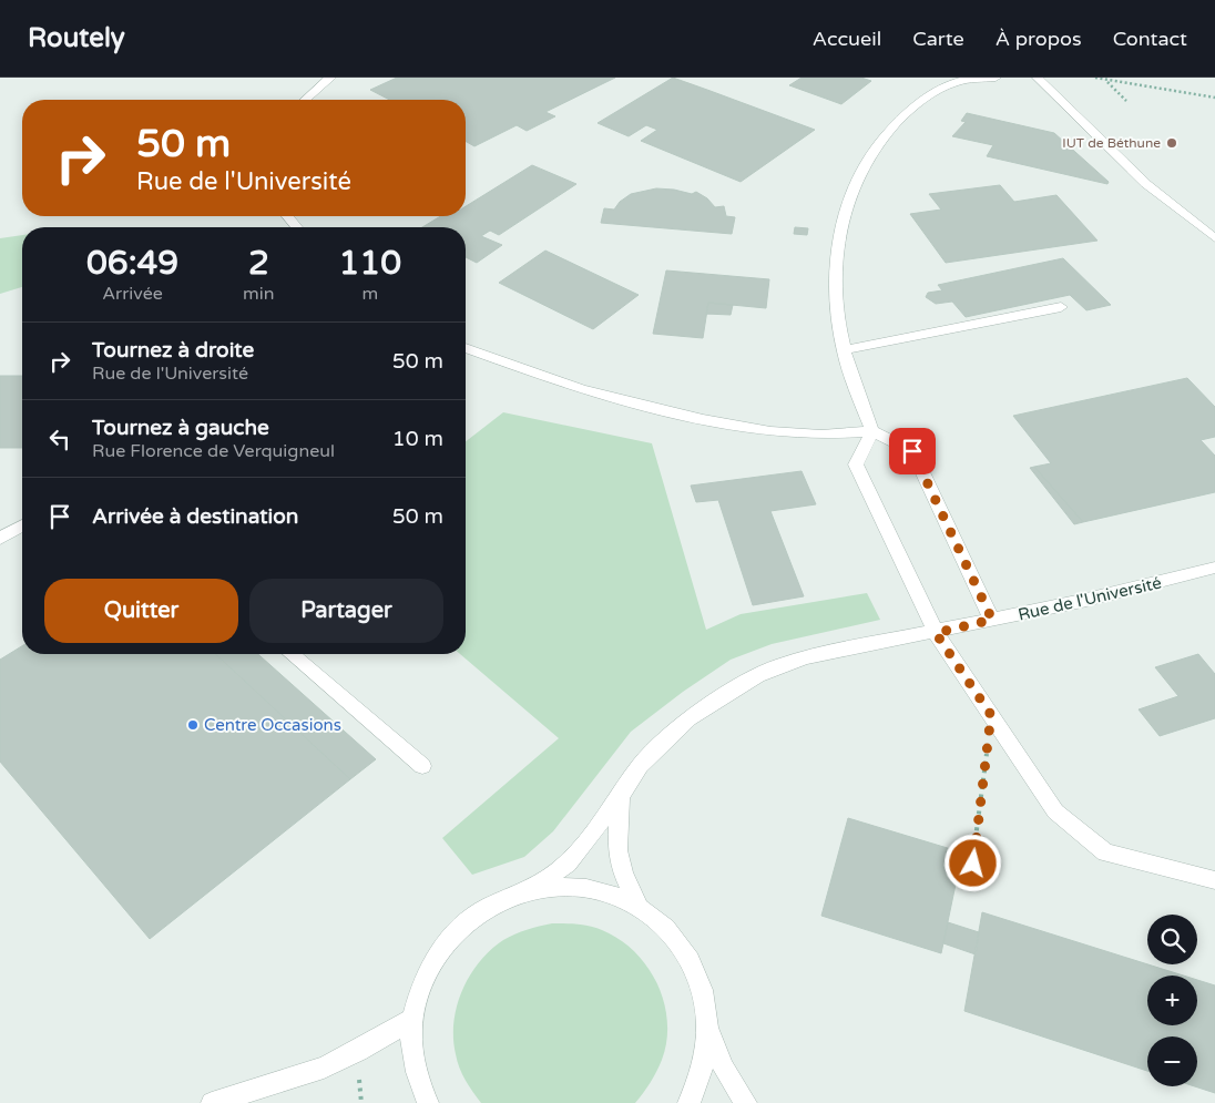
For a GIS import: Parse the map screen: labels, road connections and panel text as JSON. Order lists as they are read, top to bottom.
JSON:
{
  "streets": {
    "street": ["Rue de l'Université"]
  },
  "places": ["IUT de Béthune", "Centre Occasions"],
  "page": {
    "header": "Routely",
    "nav": [
      "Accueil",
      "Carte",
      "À propos",
      "Contact"
    ],
    "turn": ["50 m", "Rue de l'Université"],
    "eta": [
      "06:49",
      "Arrivée",
      "2",
      "min",
      "110",
      "m"
    ],
    "list": [
      {
        "name": "Tournez à droite",
        "note": "Rue de l'Université",
        "value": "50 m"
      },
      {
        "name": "Tournez à gauche",
        "note": "Rue Florence de Verquigneul",
        "value": "10 m"
      },
      {
        "name": "Arrivée à destination",
        "value": "50 m"
      }
    ],
    "buttons": ["Quitter", "Partager"],
    "map_buttons": ["+", "−"]
  }
}
